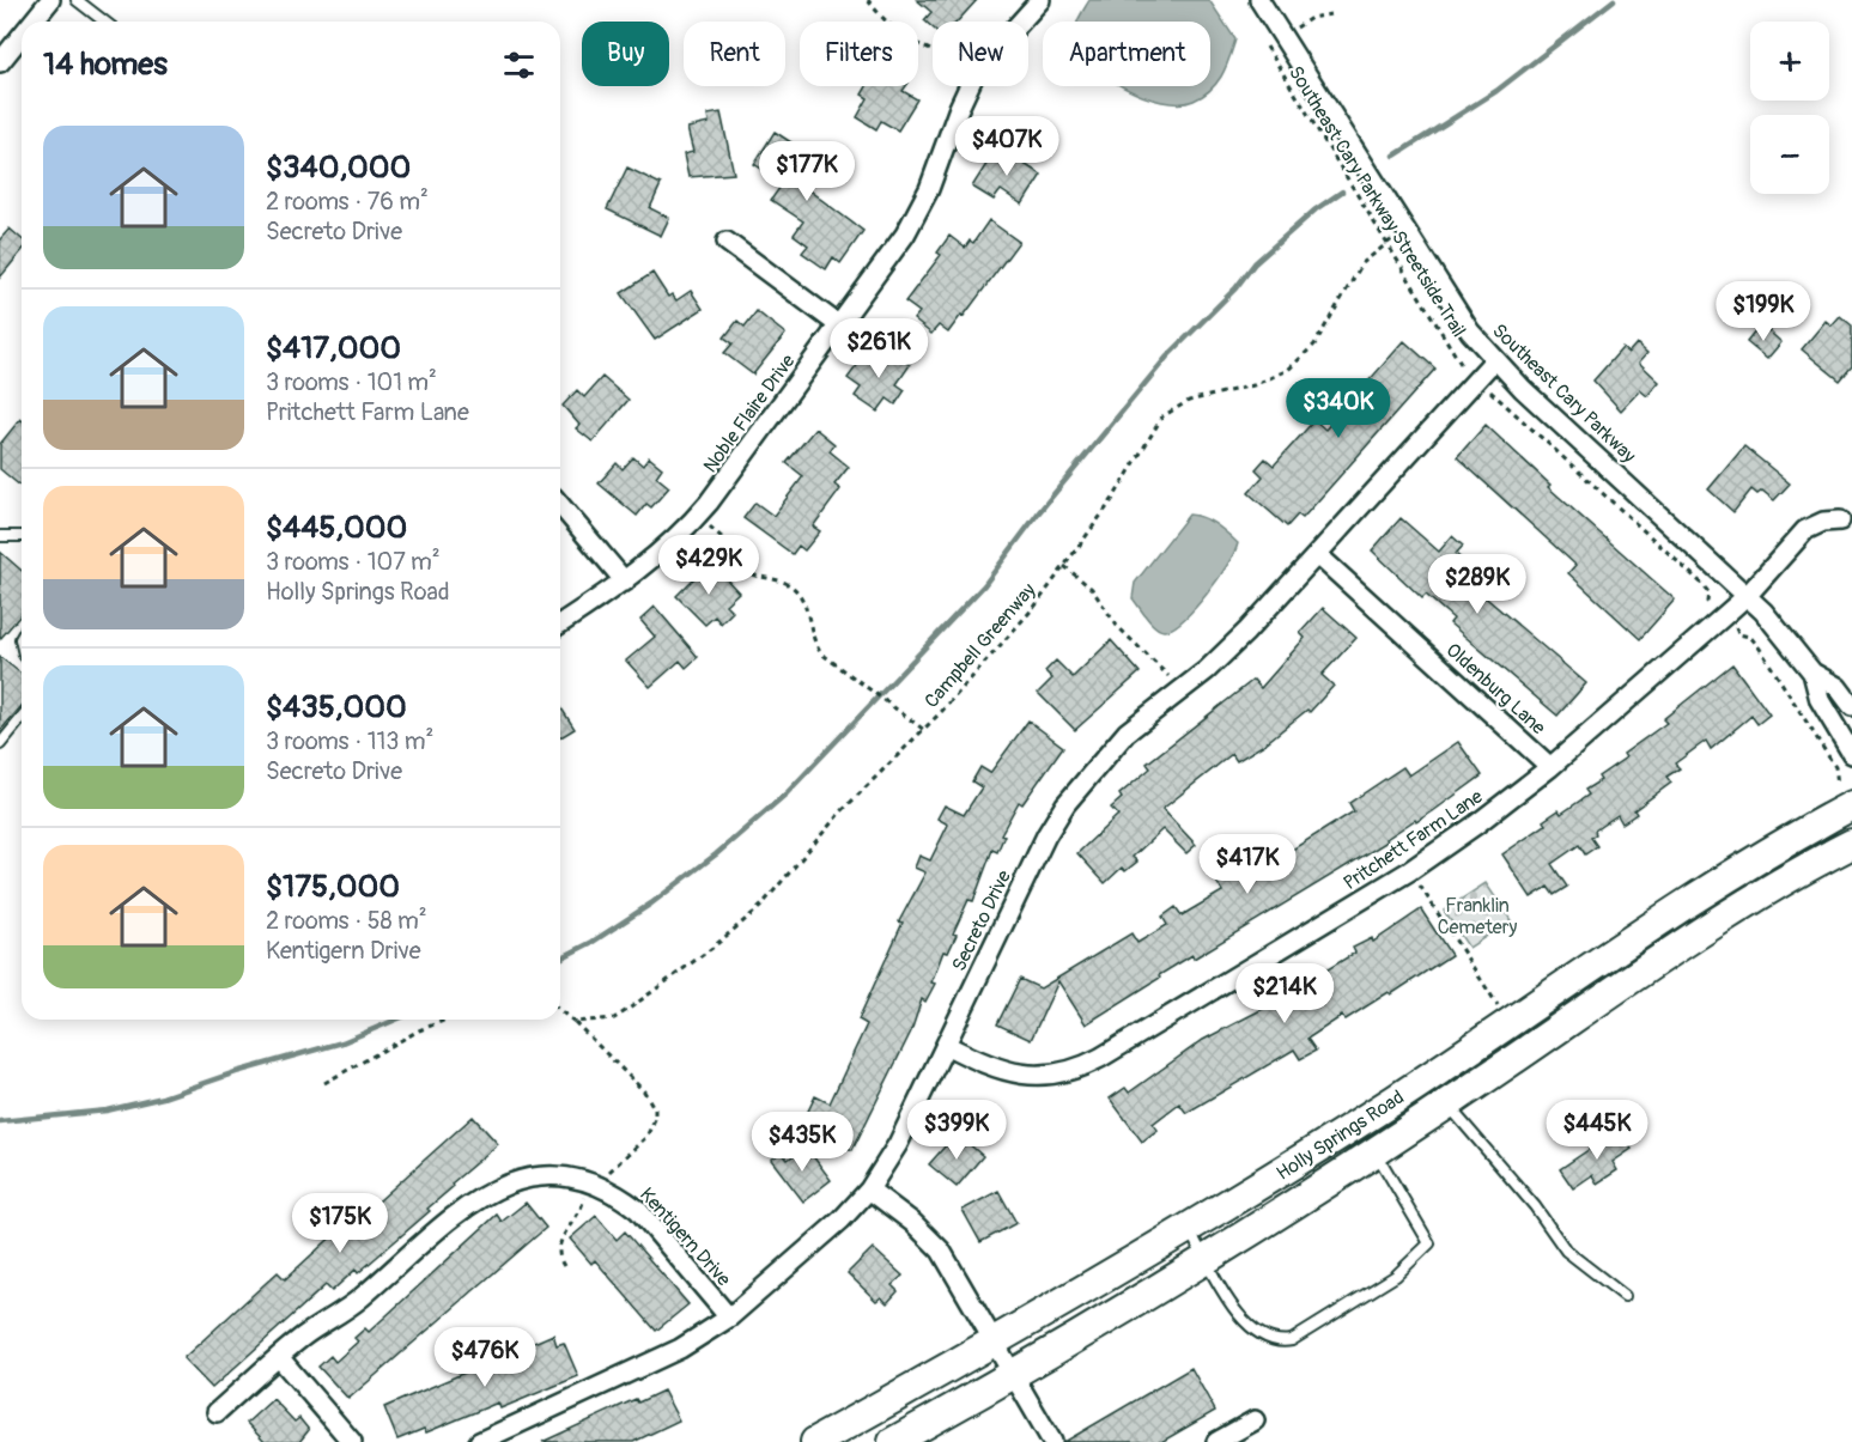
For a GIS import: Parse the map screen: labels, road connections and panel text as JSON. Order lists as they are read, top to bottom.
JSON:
{
  "streets": {
    "main road": ["Holly Springs Road"],
    "street": [
      "Southeast Cary Parkway",
      "Noble Flaire Drive",
      "Oldenburg Lane",
      "Pritchett Farm Lane",
      "Secreto Drive",
      "Kentigern Drive"
    ],
    "path": ["Southeast Cary Parkway Streetside Trail", "Campbell Greenway"]
  },
  "crossings": [
    ["Southeast Cary Parkway Streetside Trail", "Campbell Greenway"],
    ["Southeast Cary Parkway", "Pritchett Farm Lane"],
    ["Southeast Cary Parkway", "Secreto Drive"],
    ["Oldenburg Lane", "Pritchett Farm Lane"],
    ["Oldenburg Lane", "Secreto Drive"],
    ["Pritchett Farm Lane", "Secreto Drive"],
    ["Secreto Drive", "Kentigern Drive"]
  ],
  "parks": ["Franklin Cemetery"],
  "page": {
    "map_buttons": ["+", "−"],
    "chip": [
      "Buy",
      "Rent",
      "Filters",
      "New",
      "Apartment"
    ],
    "heading": "14 homes",
    "list": [
      {
        "name": "$340,000",
        "note": "2 rooms · 76 m² · Secreto Drive"
      },
      {
        "name": "$417,000",
        "note": "3 rooms · 101 m² · Pritchett Farm Lane"
      },
      {
        "name": "$445,000",
        "note": "3 rooms · 107 m² · Holly Springs Road"
      },
      {
        "name": "$435,000",
        "note": "3 rooms · 113 m² · Secreto Drive"
      },
      {
        "name": "$175,000",
        "note": "2 rooms · 58 m² · Kentigern Drive"
      }
    ],
    "price": [
      "$407K",
      "$177K",
      "$199K",
      "$261K",
      "$340K",
      "$429K",
      "$289K",
      "$417K",
      "$214K",
      "$399K",
      "$445K",
      "$435K",
      "$175K",
      "$476K"
    ]
  }
}
